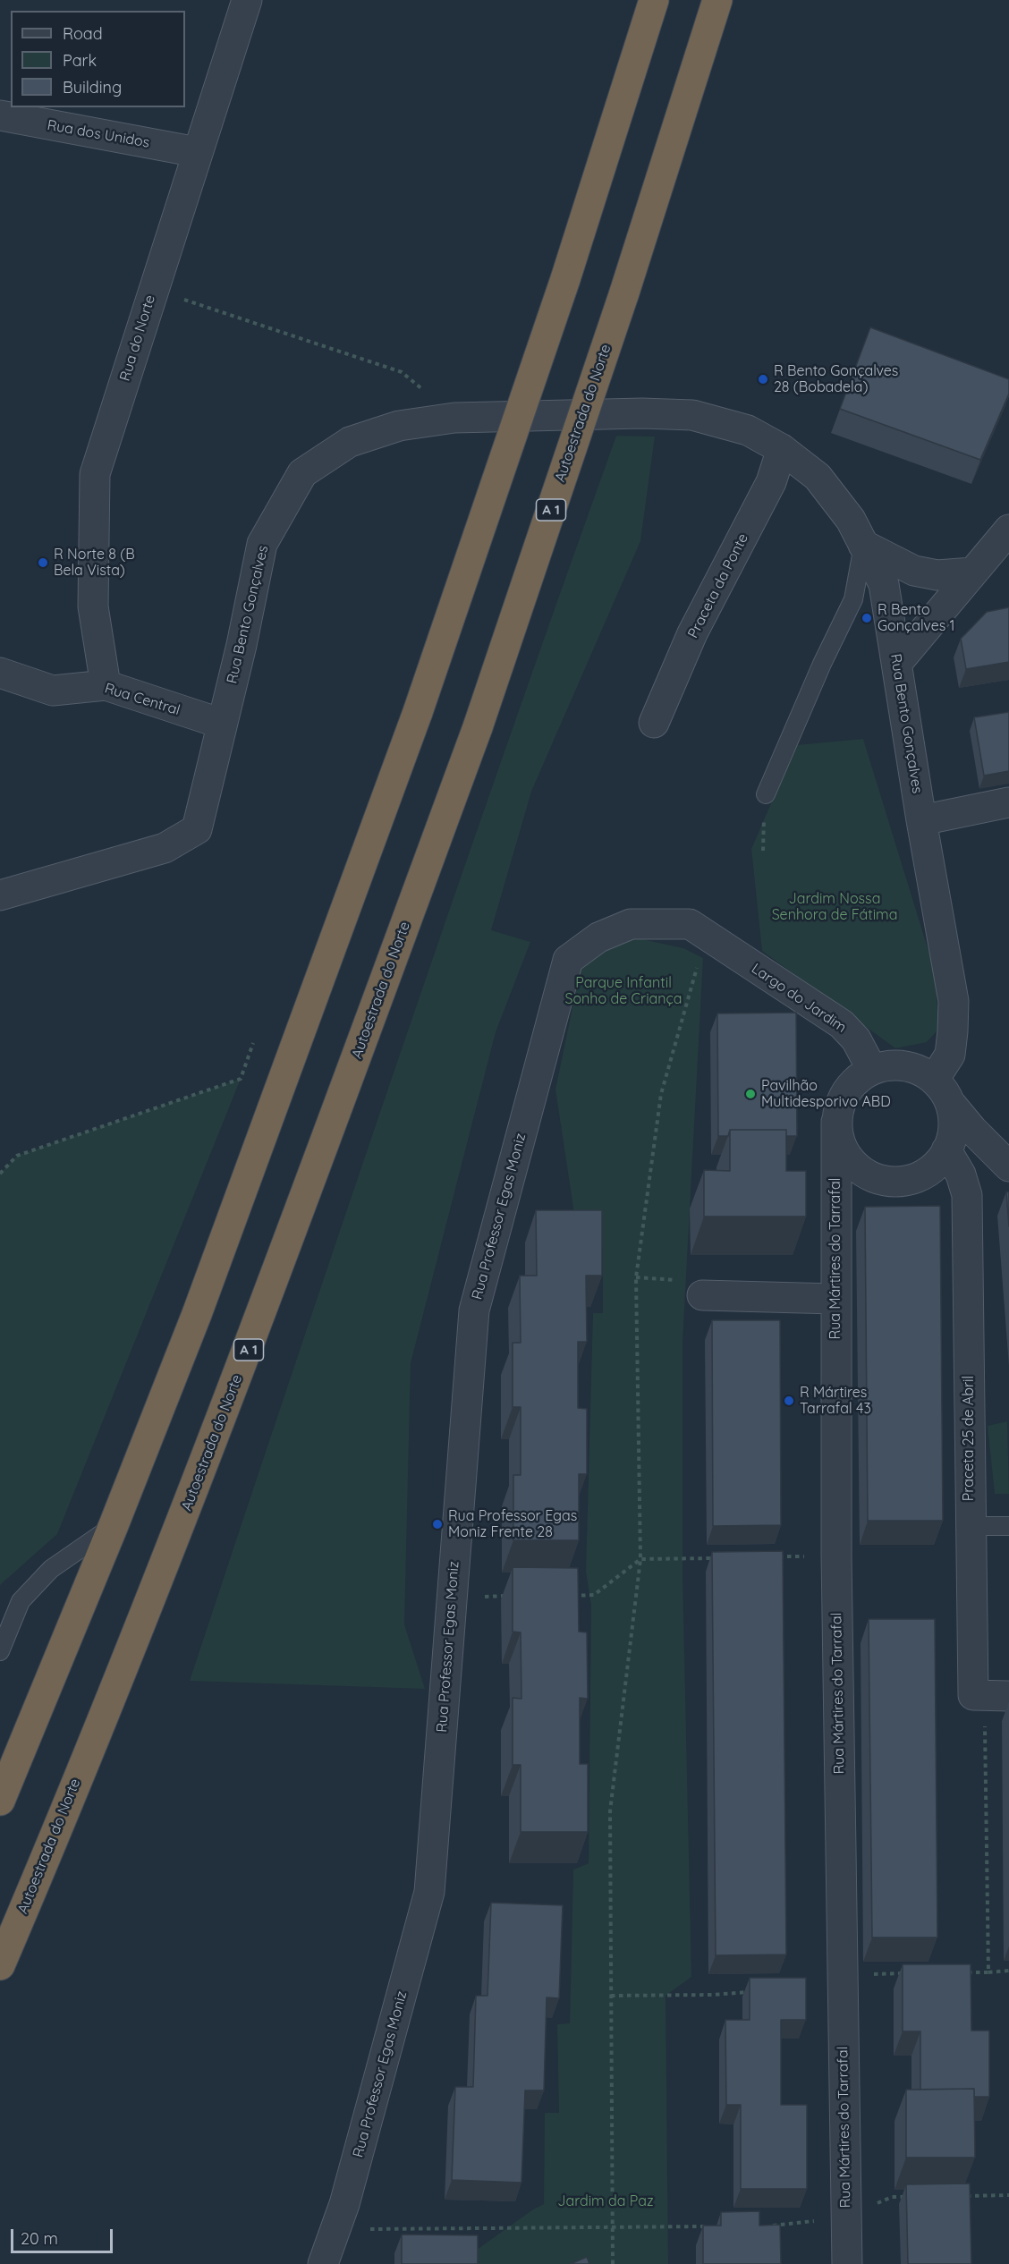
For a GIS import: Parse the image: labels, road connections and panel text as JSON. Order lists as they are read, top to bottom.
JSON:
{
  "streets": {
    "highway": ["Autoestrada do Norte", "A 1"],
    "street": [
      "Rua dos Unidos",
      "Rua do Norte",
      "Praceta da Ponte",
      "Rua Bento Gonçalves",
      "Rua Central",
      "Largo do Jardim",
      "Rua Professor Egas Moniz",
      "Rua Mártires do Tarrafal",
      "Praceta 25 de Abril"
    ]
  },
  "crossings": [
    ["Rua dos Unidos", "Rua do Norte"],
    ["Rua do Norte", "Rua Central"],
    ["Praceta da Ponte", "Rua Bento Gonçalves"],
    ["Rua Bento Gonçalves", "Rua Central"],
    ["Rua Bento Gonçalves", "Largo do Jardim"],
    ["Rua Bento Gonçalves", "Rua Mártires do Tarrafal"],
    ["Rua Bento Gonçalves", "Praceta 25 de Abril"],
    ["Largo do Jardim", "Rua Professor Egas Moniz"],
    ["Largo do Jardim", "Rua Mártires do Tarrafal"],
    ["Largo do Jardim", "Praceta 25 de Abril"],
    ["Rua Mártires do Tarrafal", "Praceta 25 de Abril"]
  ],
  "parks": ["Jardim Nossa Senhora de Fátima", "Parque Infantil Sonho de Criança", "Jardim da Paz"],
  "places": [
    "R Bento Gonçalves 28 (Bobadela)",
    "R Norte 8 (B Bela Vista)",
    "R Bento Gonçalves 1",
    "Pavilhão Multidesporivo ABD",
    "R Mártires Tarrafal 43",
    "Rua Professor Egas Moniz Frente 28"
  ],
  "legend": ["Road", "Park", "Building"],
  "scale_bar": "20 m"
}
